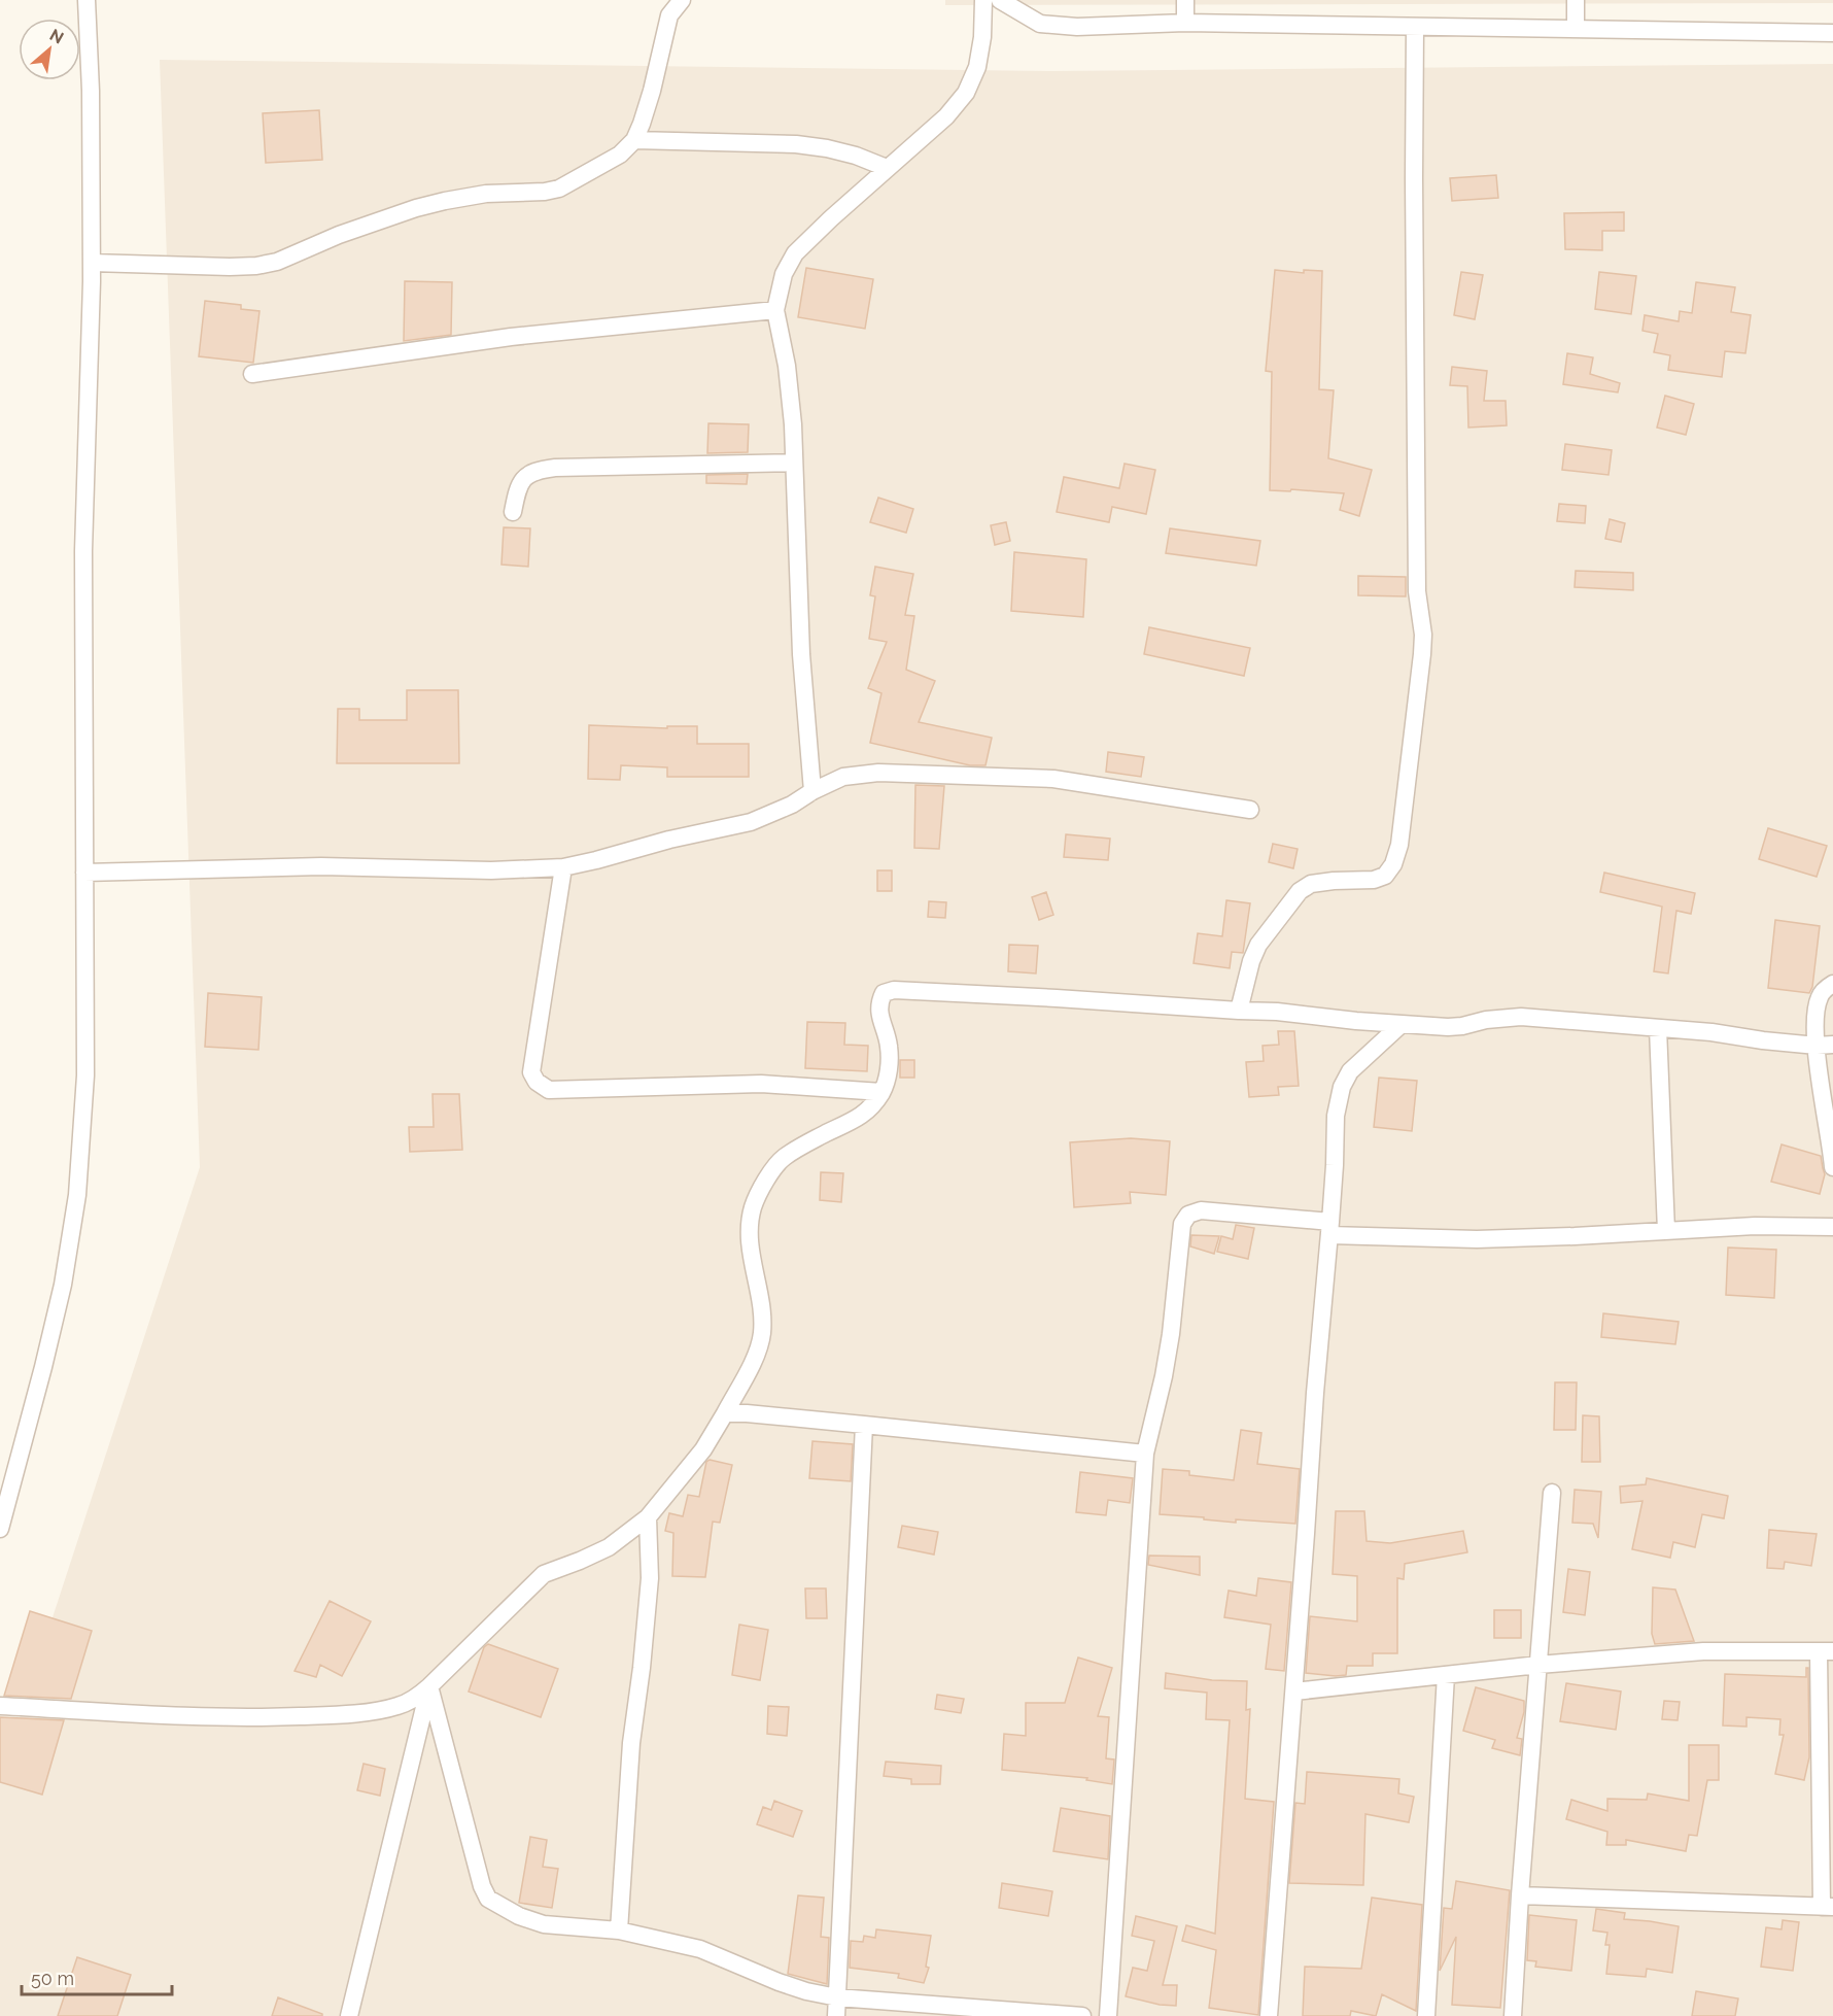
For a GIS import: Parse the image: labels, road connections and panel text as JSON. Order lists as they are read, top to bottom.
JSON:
{
  "scale_bar": "50 m",
  "north": "top right"
}
